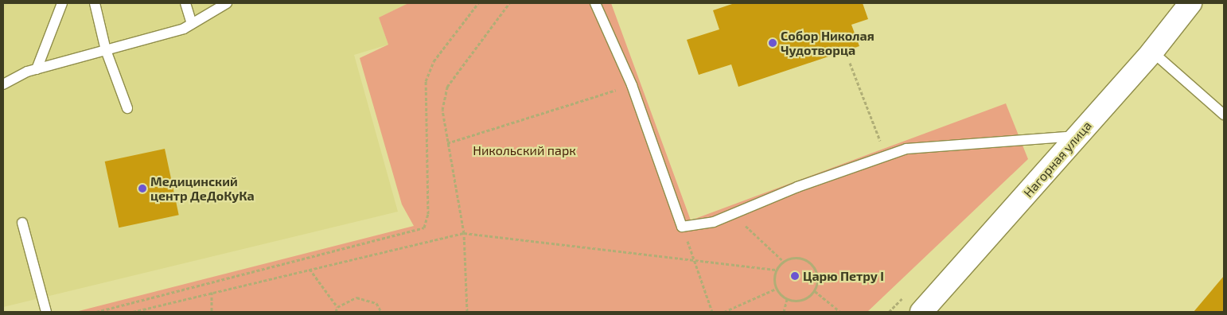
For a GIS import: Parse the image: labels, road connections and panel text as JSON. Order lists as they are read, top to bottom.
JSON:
{
  "streets": {
    "street": ["Нагорная улица"]
  },
  "parks": ["Никольский парк"],
  "places": ["Собор Николая Чудотворца", "Медицинский центр ДеДоКуКа", "Царю Петру I"]
}
